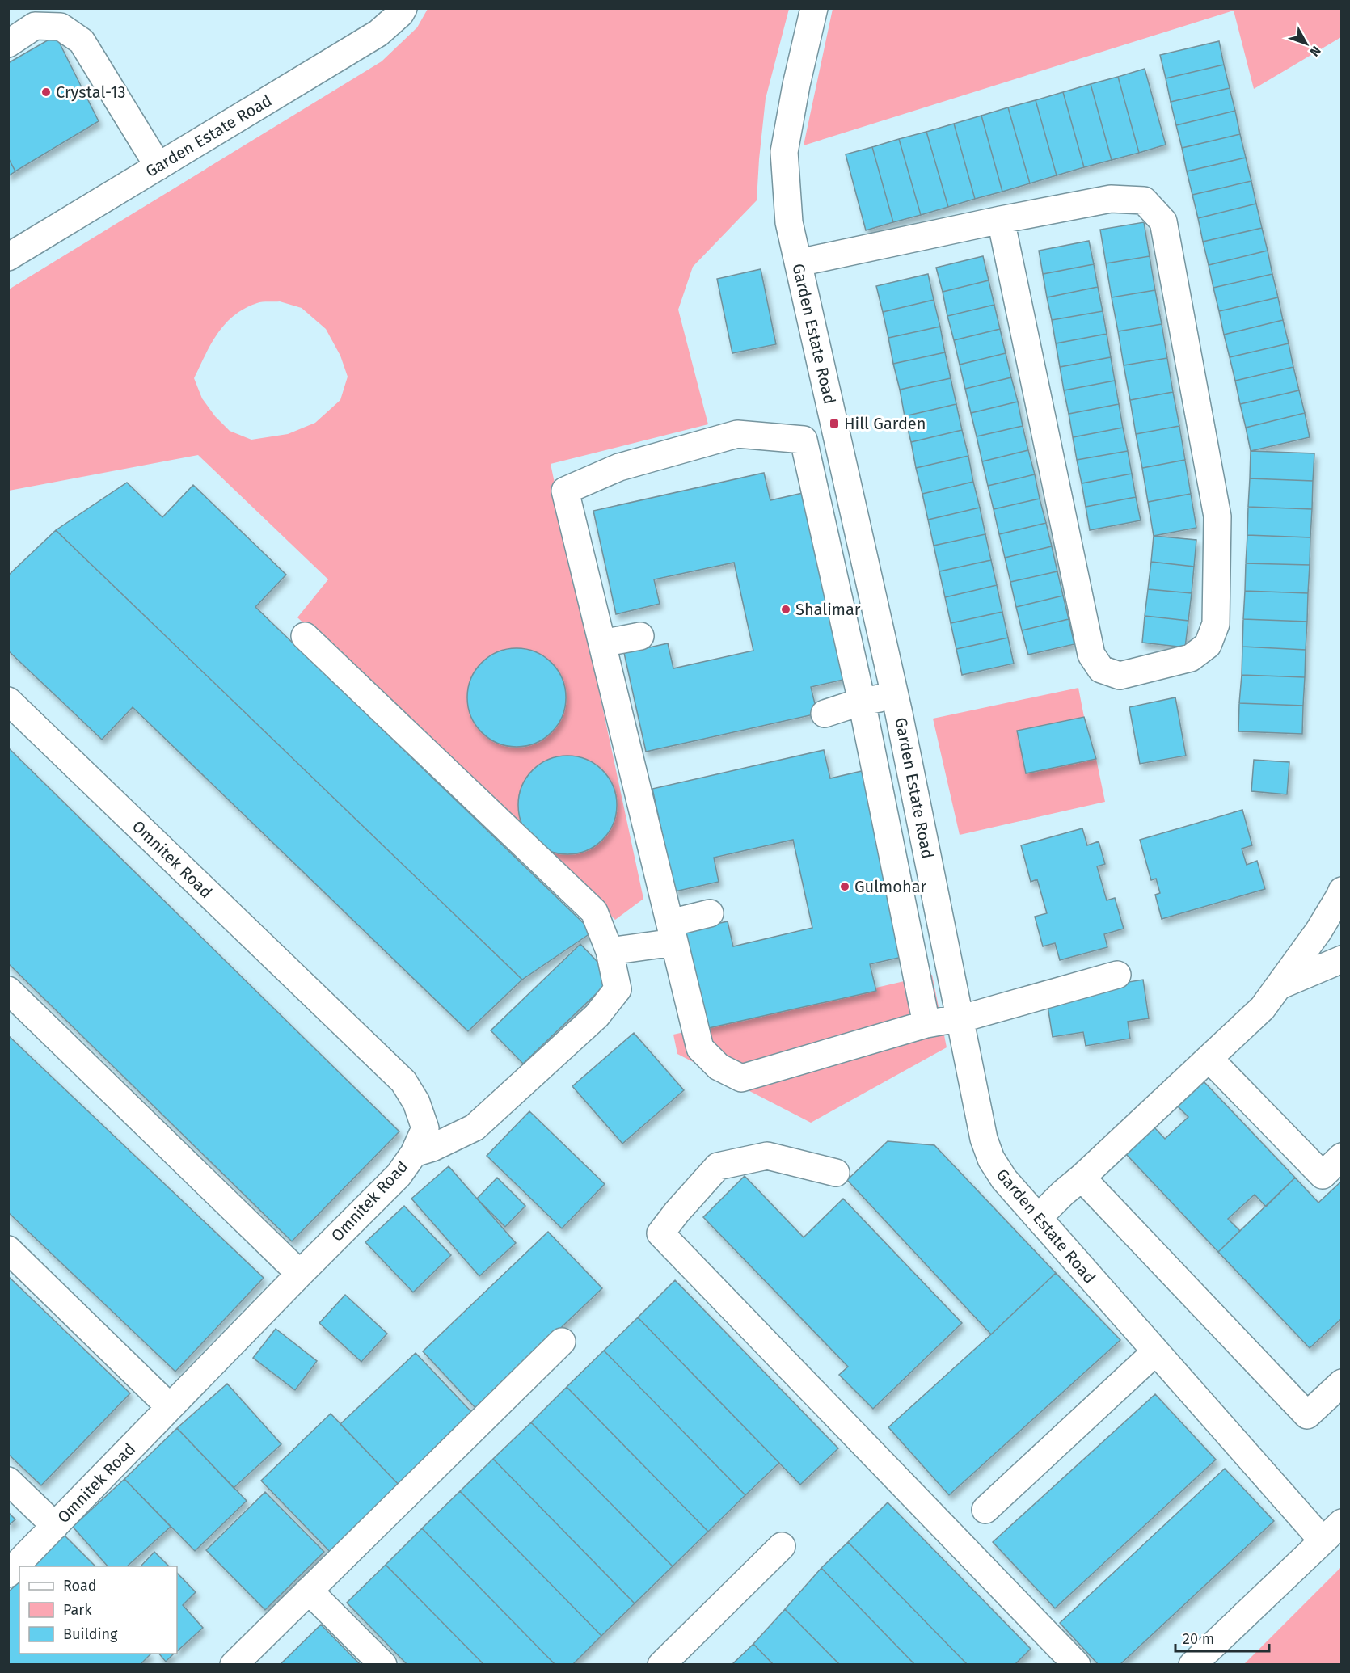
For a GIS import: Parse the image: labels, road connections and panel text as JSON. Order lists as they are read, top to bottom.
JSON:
{
  "streets": {
    "street": ["Garden Estate Road", "Omnitek Road"]
  },
  "places": {
    "other": ["Crystal-13", "Shalimar", "Gulmohar"],
    "transit": ["Hill Garden"]
  },
  "legend": ["Road", "Park", "Building"],
  "scale_bar": "20 m",
  "north": "bottom right"
}
